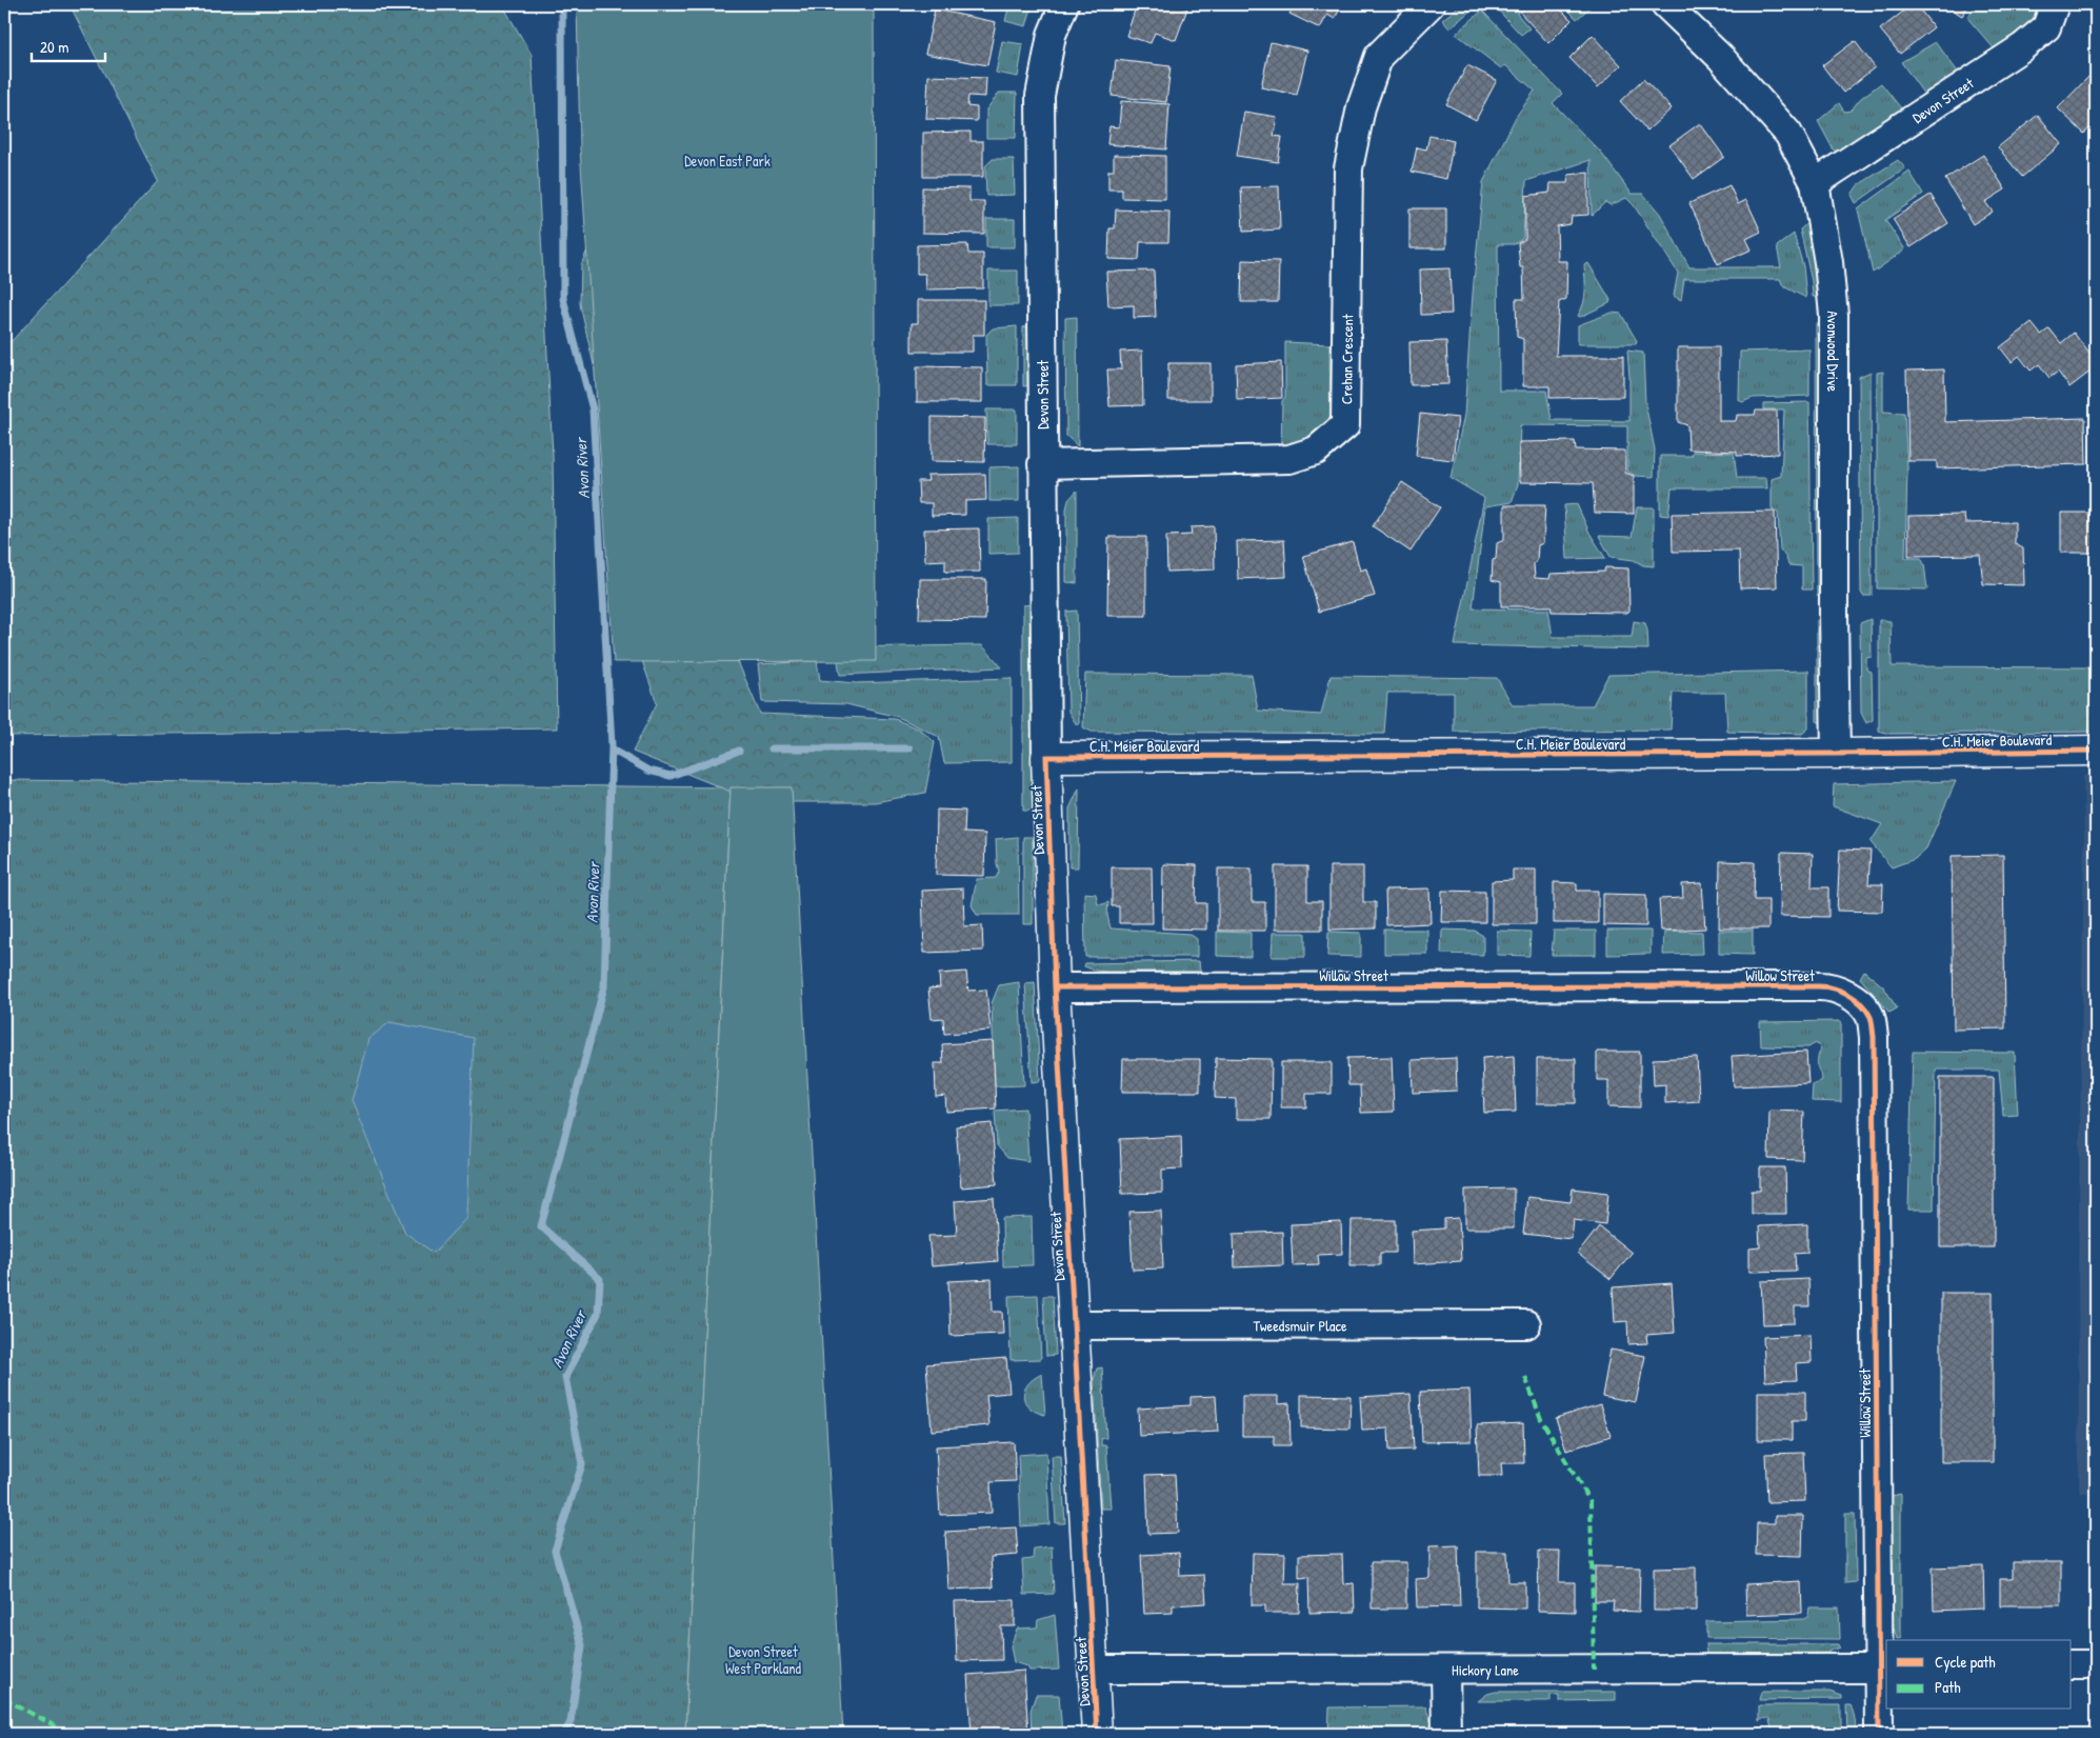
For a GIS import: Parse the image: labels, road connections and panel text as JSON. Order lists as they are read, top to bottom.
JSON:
{
  "streets": {
    "street": [
      "Devon Street",
      "Avonwood Drive",
      "Crehan Crescent",
      "C.H. Meier Boulevard",
      "Willow Street",
      "Tweedsmuir Place",
      "Hickory Lane"
    ]
  },
  "crossings": [
    ["Devon Street", "Avonwood Drive"],
    ["Devon Street", "Crehan Crescent"],
    ["Devon Street", "C.H. Meier Boulevard"],
    ["Devon Street", "Willow Street"],
    ["Devon Street", "Tweedsmuir Place"],
    ["Devon Street", "Hickory Lane"],
    ["Avonwood Drive", "C.H. Meier Boulevard"],
    ["Willow Street", "Hickory Lane"]
  ],
  "water": ["Avon River"],
  "parks": ["Devon East Park", "Devon Street West Parkland"],
  "legend": ["Cycle path", "Path"],
  "scale_bar": "20 m"
}
